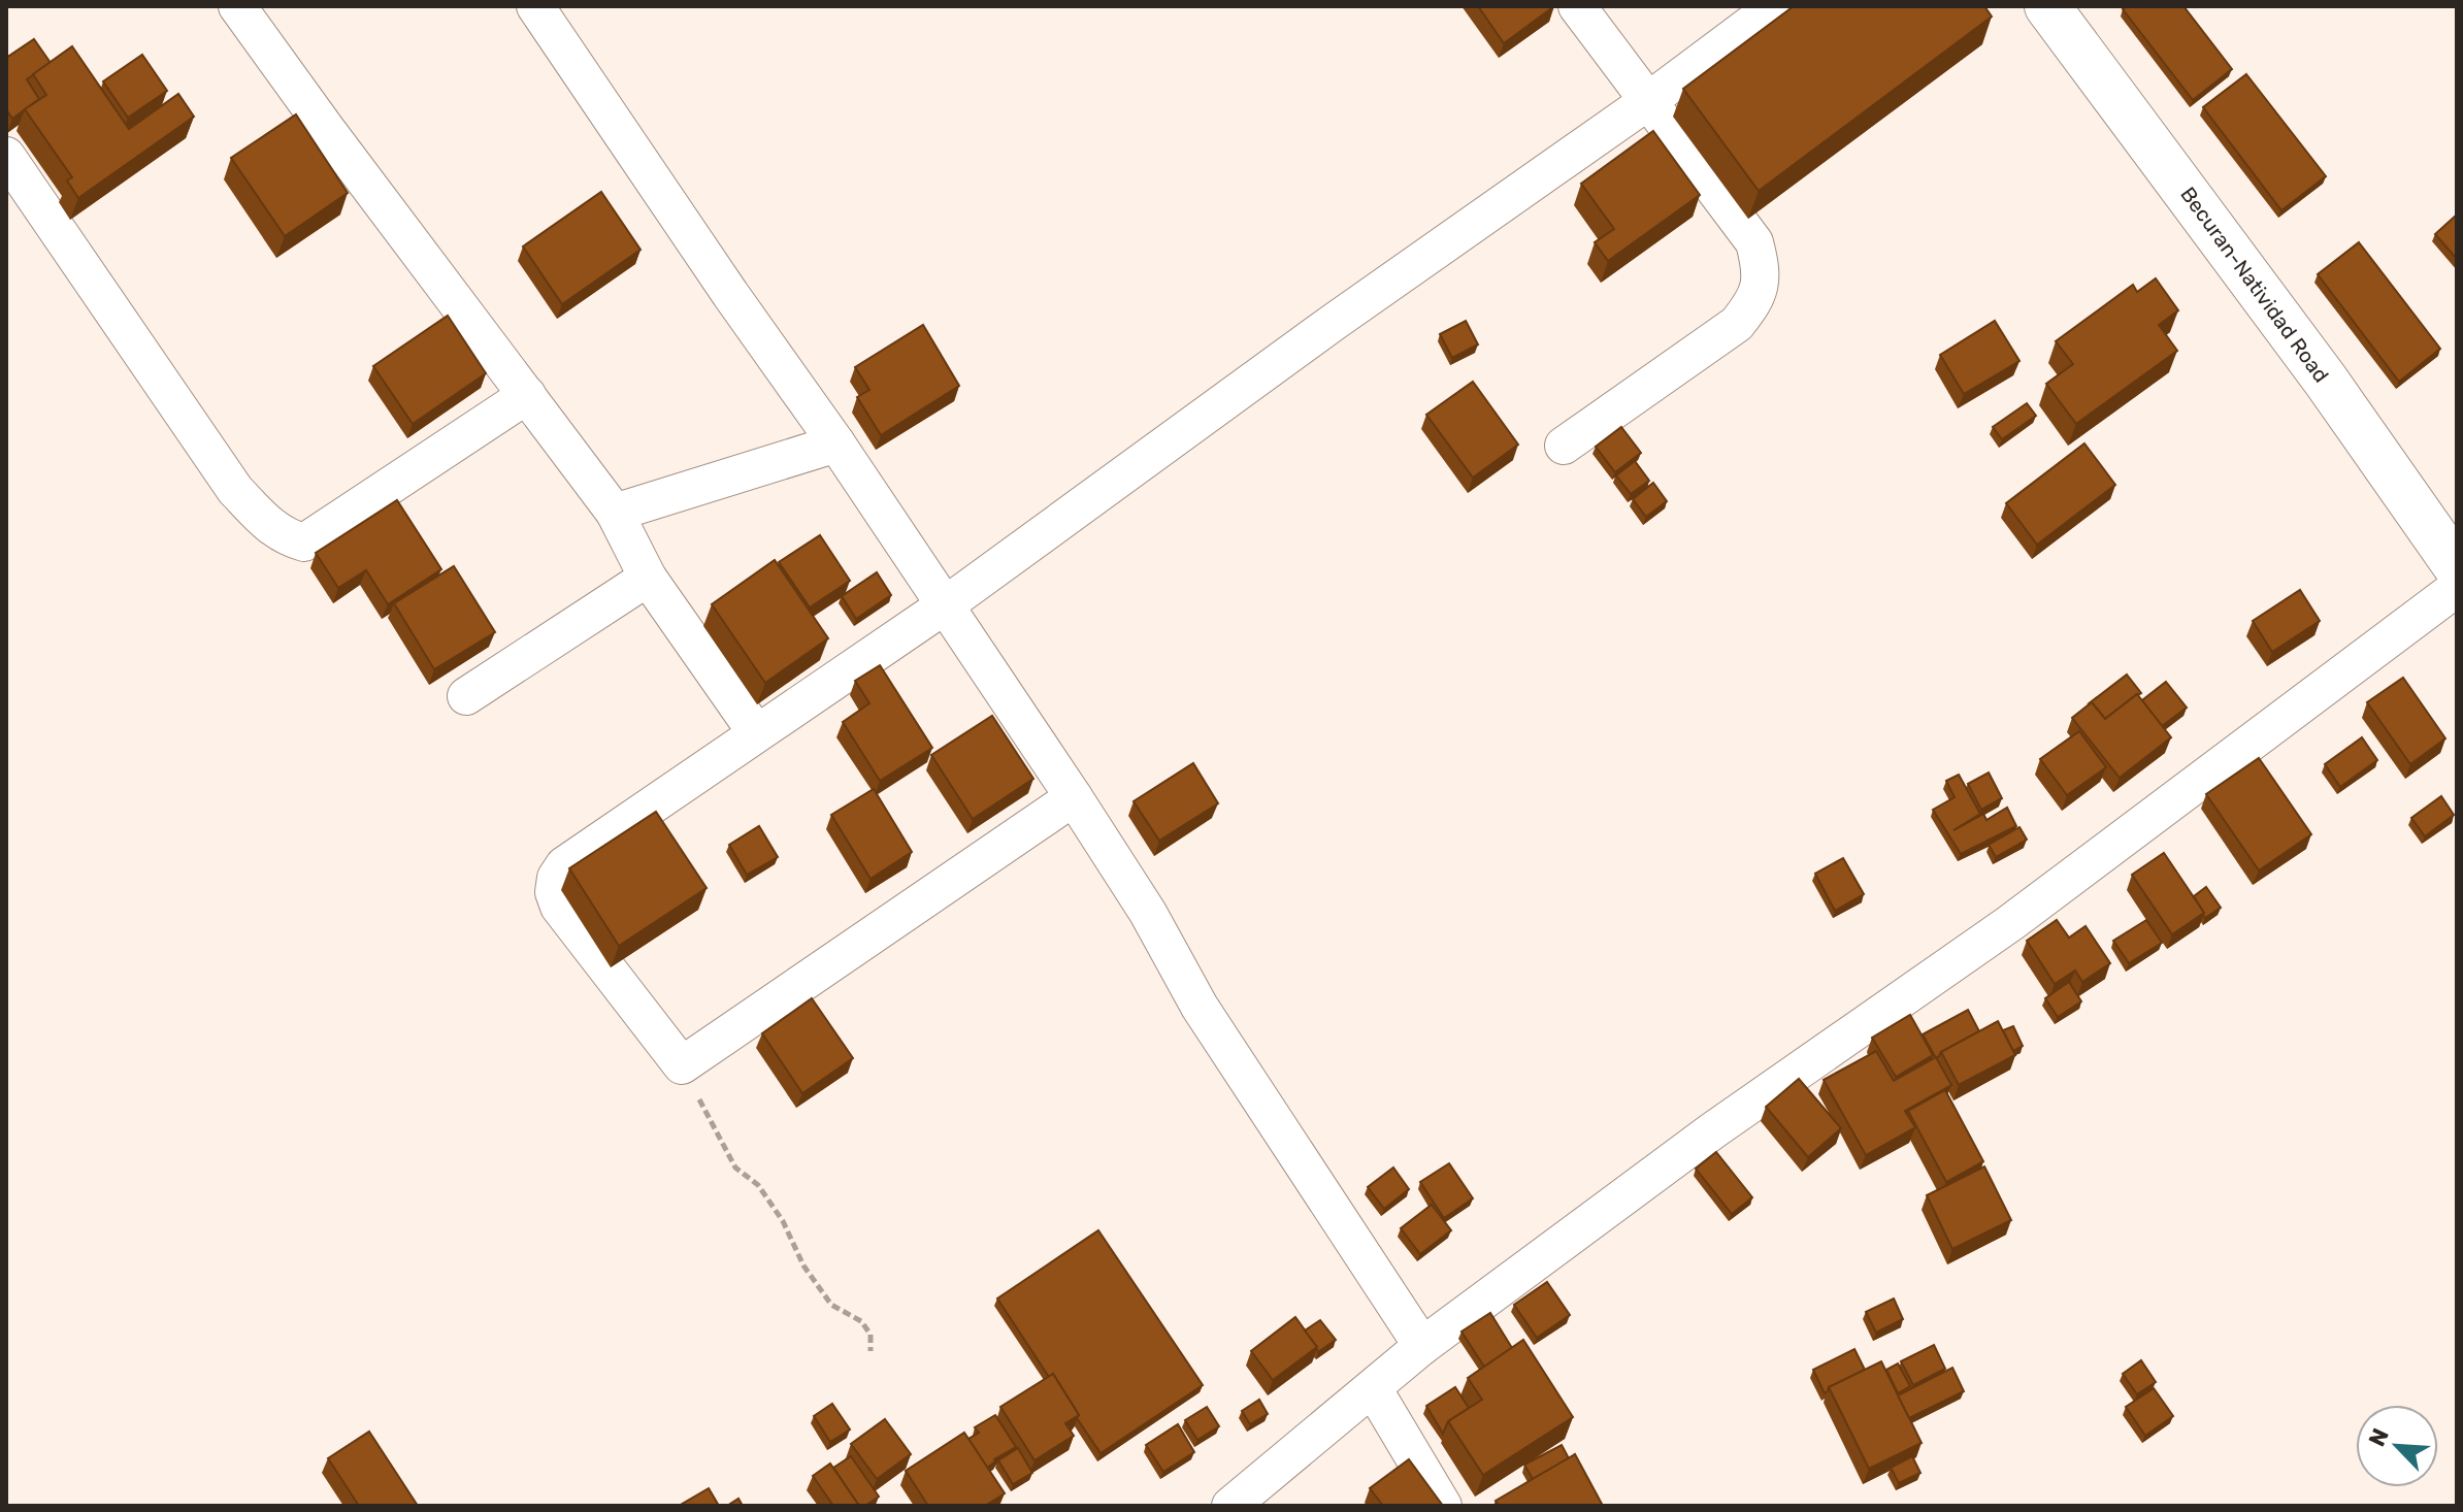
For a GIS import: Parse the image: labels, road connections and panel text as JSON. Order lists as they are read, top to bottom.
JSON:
{
  "streets": {
    "street": ["Becuran-Natividad Road"]
  },
  "north": "top left"
}
